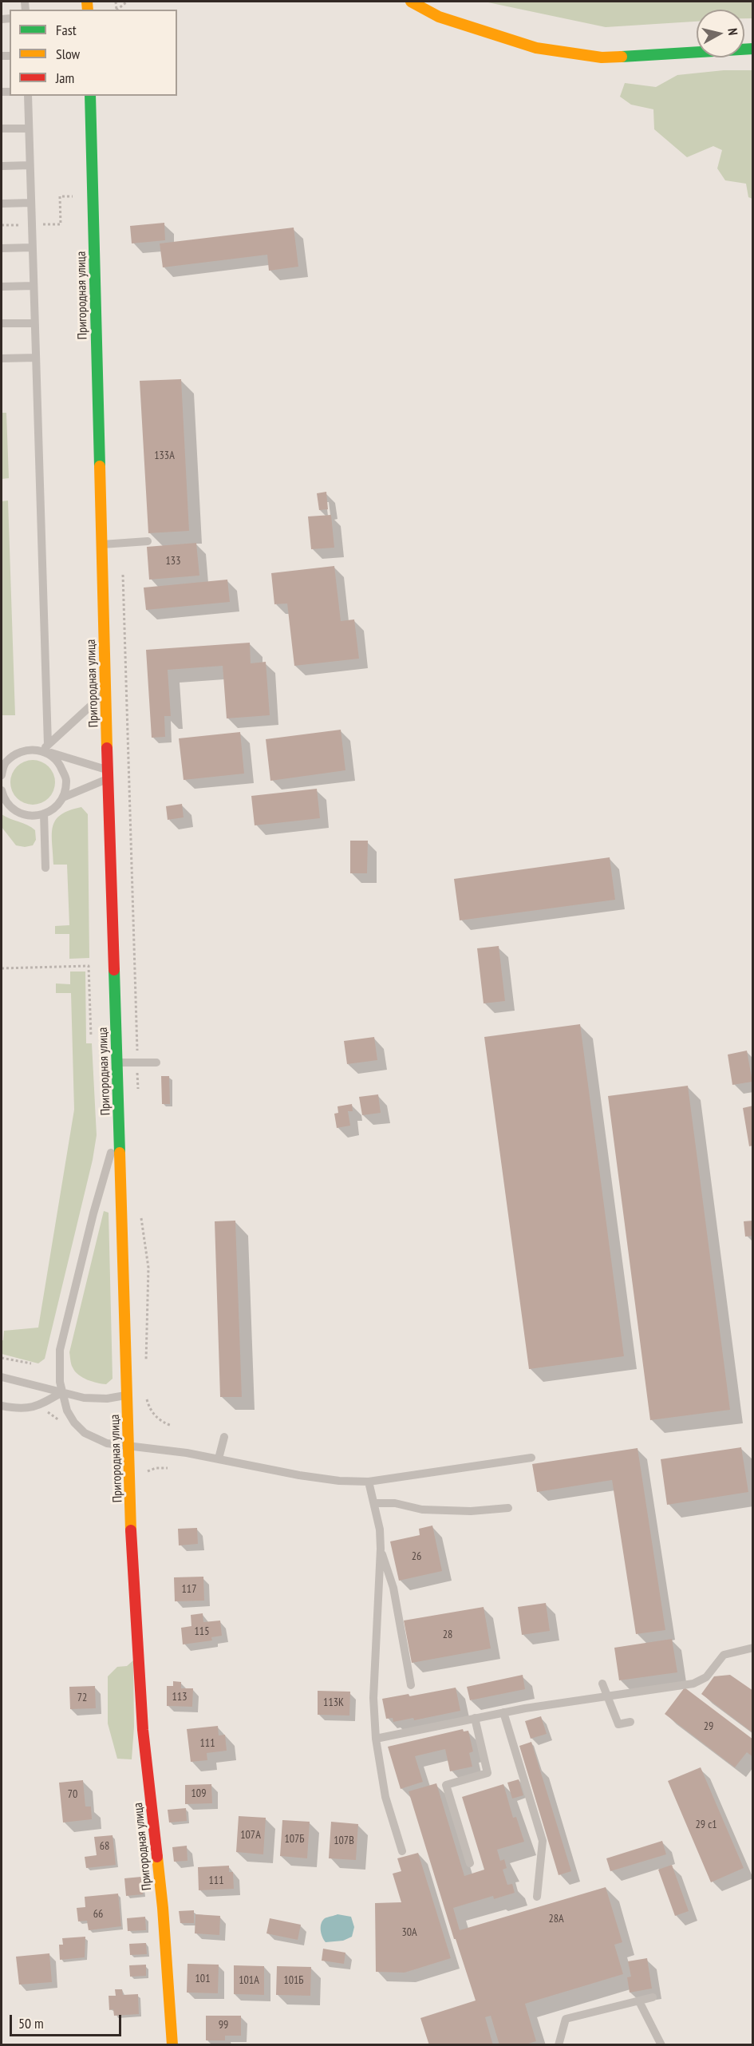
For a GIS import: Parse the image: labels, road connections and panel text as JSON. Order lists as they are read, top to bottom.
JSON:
{
  "streets": {
    "street": ["Пригородная улица"]
  },
  "house_numbers": [
    "133А",
    "133",
    "26",
    "117",
    "115",
    "28",
    "113",
    "72",
    "113К",
    "29",
    "111",
    "109",
    "70",
    "29 с1",
    "107А",
    "107Б",
    "107В",
    "68",
    "111",
    "66",
    "28А",
    "30А",
    "101",
    "101А",
    "101Б",
    "99"
  ],
  "legend": ["Fast", "Slow", "Jam"],
  "scale_bar": "50 m",
  "north": "right"
}
